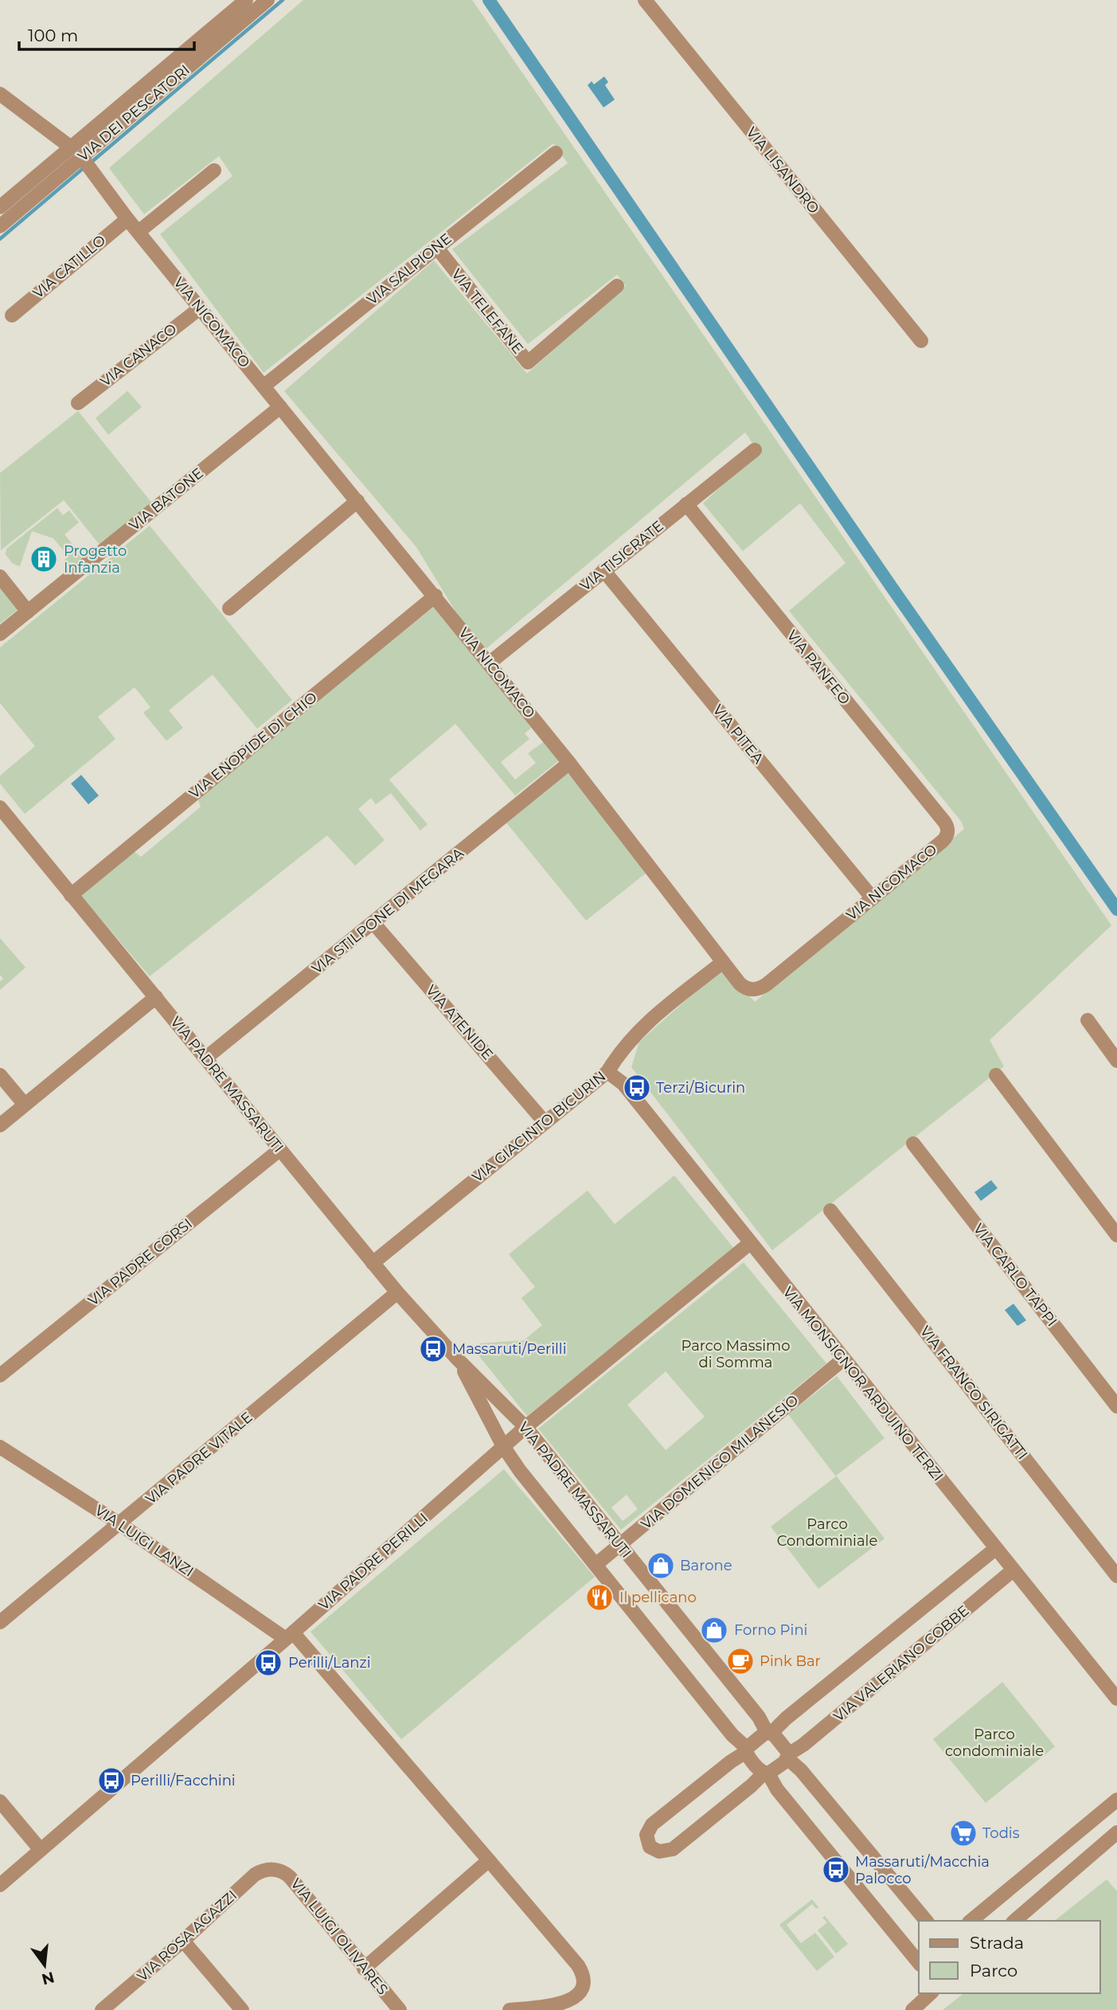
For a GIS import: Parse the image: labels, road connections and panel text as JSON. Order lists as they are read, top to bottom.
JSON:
{
  "streets": {
    "street": [
      "VIA DEI PESCATORI",
      "VIA LISANDRO",
      "VIA CATILLO",
      "VIA SALPIONE",
      "VIA TELEFANE",
      "VIA NICOMACO",
      "VIA CANACO",
      "VIA BATONE",
      "VIA TISICRATE",
      "VIA PANFEO",
      "VIA PITEA",
      "VIA ENOPIDE DI CHIO",
      "VIA STILPONE DI MEGARA",
      "VIA ATENIDE",
      "VIA PADRE MASSARUTI",
      "VIA GIACINTO BICURIN",
      "VIA PADRE CORSI",
      "VIA CARLO TAPPI",
      "VIA MONSIGNOR ARDUINO TERZI",
      "VIA FRANCO SIRIGATTI",
      "VIA PADRE VITALE",
      "VIA DOMENICO MILANESIO",
      "VIA LUIGI LANZI",
      "VIA PADRE PERILLI",
      "VIA VALERIANO COBBE",
      "VIA ROSA AGAZZI",
      "VIA LUIGI OLIVARES"
    ]
  },
  "crossings": [
    ["VIA DEI PESCATORI", "VIA NICOMACO"],
    ["VIA CATILLO", "VIA NICOMACO"],
    ["VIA SALPIONE", "VIA TELEFANE"],
    ["VIA SALPIONE", "VIA NICOMACO"],
    ["VIA NICOMACO", "VIA CANACO"],
    ["VIA NICOMACO", "VIA BATONE"],
    ["VIA NICOMACO", "VIA TISICRATE"],
    ["VIA NICOMACO", "VIA PANFEO"],
    ["VIA NICOMACO", "VIA PITEA"],
    ["VIA NICOMACO", "VIA ENOPIDE DI CHIO"],
    ["VIA NICOMACO", "VIA STILPONE DI MEGARA"],
    ["VIA NICOMACO", "VIA GIACINTO BICURIN"],
    ["VIA TISICRATE", "VIA PANFEO"],
    ["VIA TISICRATE", "VIA PITEA"],
    ["VIA ENOPIDE DI CHIO", "VIA PADRE MASSARUTI"],
    ["VIA STILPONE DI MEGARA", "VIA ATENIDE"],
    ["VIA STILPONE DI MEGARA", "VIA PADRE MASSARUTI"],
    ["VIA ATENIDE", "VIA GIACINTO BICURIN"],
    ["VIA PADRE MASSARUTI", "VIA GIACINTO BICURIN"],
    ["VIA PADRE MASSARUTI", "VIA PADRE CORSI"],
    ["VIA PADRE MASSARUTI", "VIA PADRE VITALE"],
    ["VIA PADRE MASSARUTI", "VIA DOMENICO MILANESIO"],
    ["VIA PADRE MASSARUTI", "VIA PADRE PERILLI"],
    ["VIA PADRE MASSARUTI", "VIA VALERIANO COBBE"],
    ["VIA GIACINTO BICURIN", "VIA MONSIGNOR ARDUINO TERZI"],
    ["VIA MONSIGNOR ARDUINO TERZI", "VIA DOMENICO MILANESIO"],
    ["VIA MONSIGNOR ARDUINO TERZI", "VIA PADRE PERILLI"],
    ["VIA MONSIGNOR ARDUINO TERZI", "VIA VALERIANO COBBE"],
    ["VIA PADRE VITALE", "VIA LUIGI LANZI"],
    ["VIA LUIGI LANZI", "VIA PADRE PERILLI"],
    ["VIA ROSA AGAZZI", "VIA LUIGI OLIVARES"]
  ],
  "parks": ["Parco Massimo di Somma", "Parco Condominiale", "Parco condominiale"],
  "places": {
    "building": ["Progetto Infanzia"],
    "bus stop": [
      "Terzi/Bicurin",
      "Massaruti/Perilli",
      "Perilli/Lanzi",
      "Perilli/Facchini",
      "Massaruti/Macchia Palocco"
    ],
    "shop": ["Barone", "Forno Pini"],
    "restaurant": ["Il pellicano"],
    "cafe": ["Pink Bar"],
    "supermarket": ["Todis"]
  },
  "legend": ["Strada", "Parco"],
  "scale_bar": "100 m",
  "north": "bottom"
}
